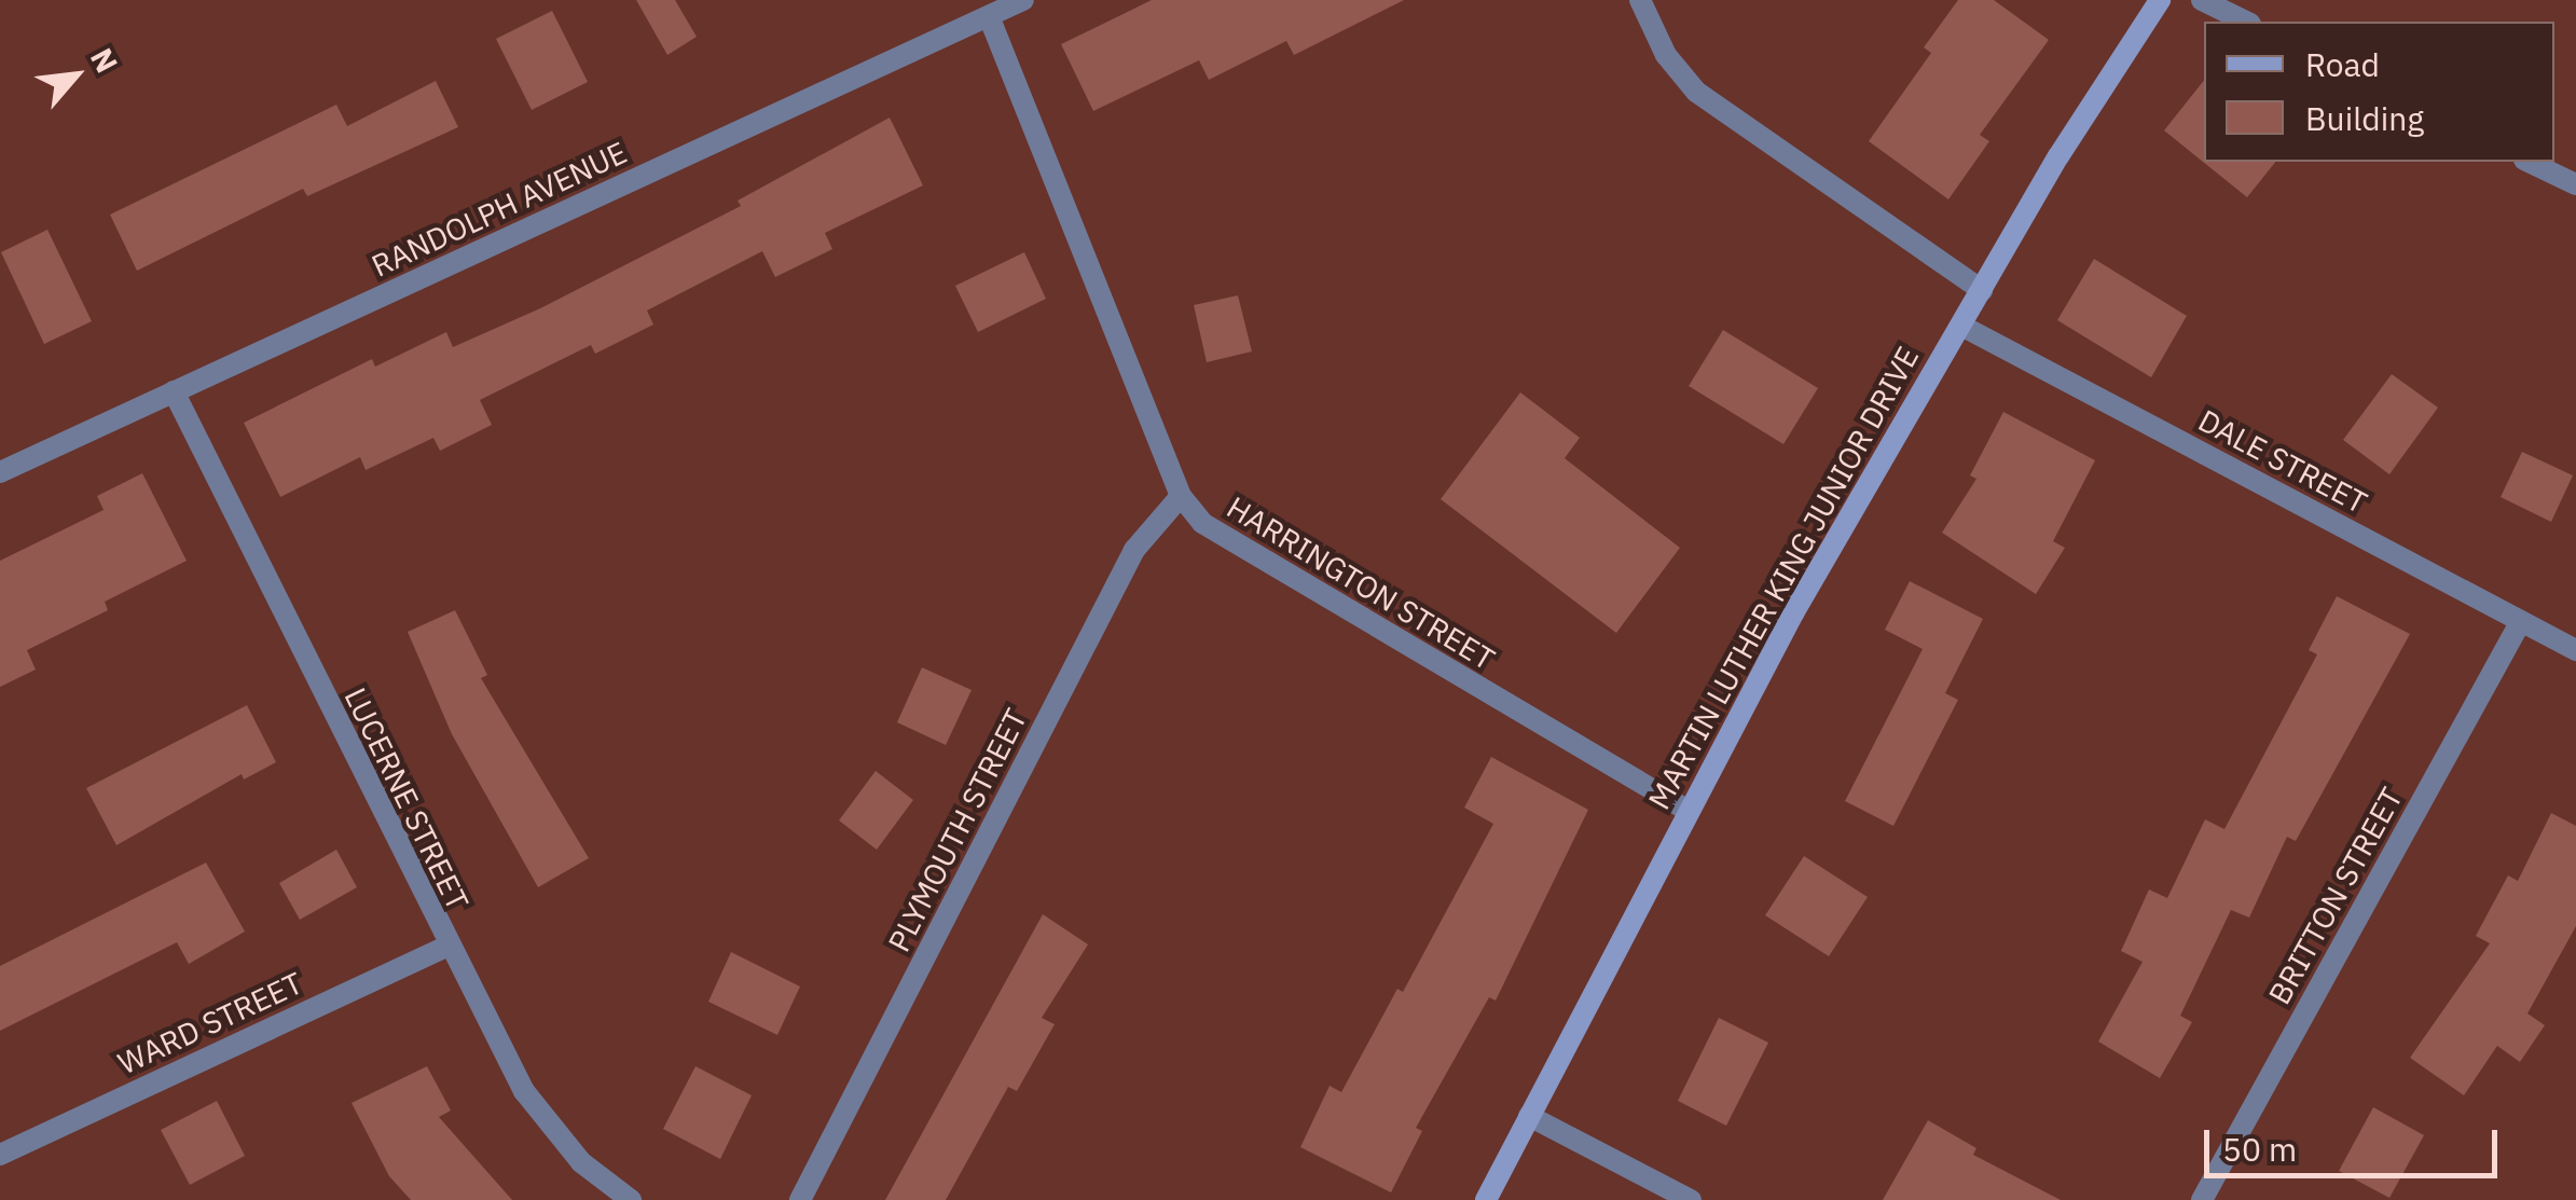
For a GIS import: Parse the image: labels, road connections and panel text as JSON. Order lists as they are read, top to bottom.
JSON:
{
  "streets": {
    "main road": ["MARTIN LUTHER KING JUNIOR DRIVE"],
    "street": [
      "RANDOLPH AVENUE",
      "DALE STREET",
      "HARRINGTON STREET",
      "LUCERNE STREET",
      "PLYMOUTH STREET",
      "BRITTON STREET",
      "WARD STREET"
    ]
  },
  "crossings": [
    ["RANDOLPH AVENUE", "HARRINGTON STREET"],
    ["RANDOLPH AVENUE", "LUCERNE STREET"],
    ["DALE STREET", "MARTIN LUTHER KING JUNIOR DRIVE"],
    ["DALE STREET", "BRITTON STREET"],
    ["MARTIN LUTHER KING JUNIOR DRIVE", "HARRINGTON STREET"],
    ["HARRINGTON STREET", "PLYMOUTH STREET"],
    ["LUCERNE STREET", "WARD STREET"]
  ],
  "legend": ["Road", "Building"],
  "scale_bar": "50 m",
  "north": "top right"
}
